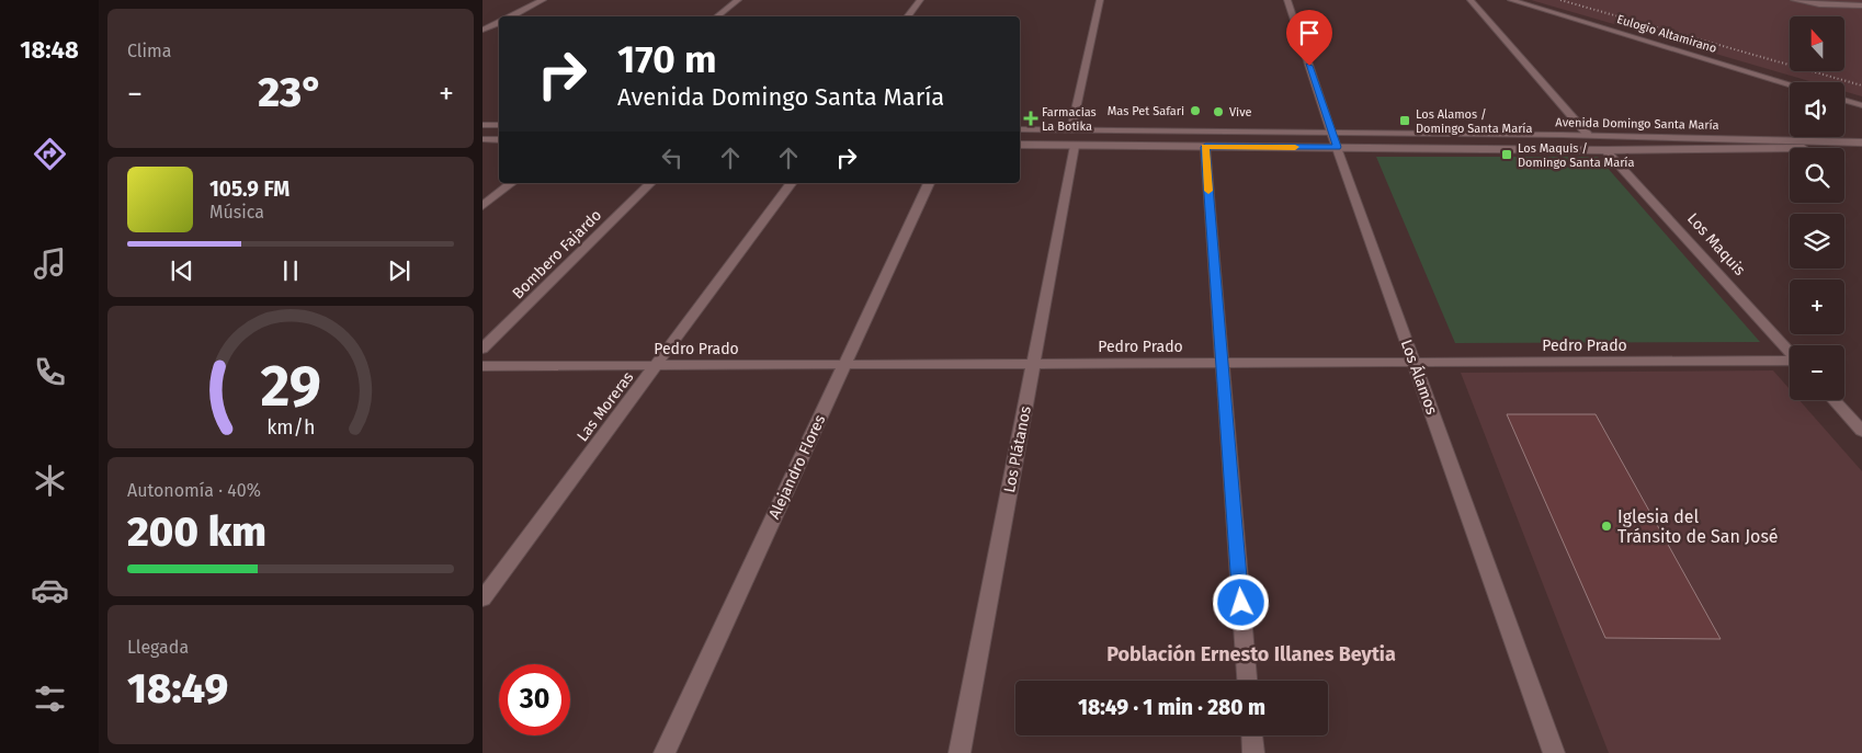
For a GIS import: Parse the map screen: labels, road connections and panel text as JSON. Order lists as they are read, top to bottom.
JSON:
{
  "streets": {
    "street": [
      "Eulogio Altamirano",
      "Avenida Domingo Santa María",
      "Los Maquis",
      "Bombero Fajardo",
      "Pedro Prado",
      "Los Álamos",
      "Las Moreras",
      "Los Plátanos",
      "Alejandro Flores"
    ]
  },
  "crossings": [
    ["Avenida Domingo Santa María", "Los Maquis"],
    ["Avenida Domingo Santa María", "Los Álamos"],
    ["Avenida Domingo Santa María", "Los Plátanos"],
    ["Pedro Prado", "Los Álamos"],
    ["Pedro Prado", "Las Moreras"],
    ["Pedro Prado", "Los Plátanos"],
    ["Pedro Prado", "Alejandro Flores"]
  ],
  "districts": ["Población Ernesto Illanes Beytia"],
  "places": {
    "other": ["Mas Pet Safari", "Vive", "Iglesia del Tránsito de San José"],
    "health": ["Farmacias La Botika"],
    "transit": ["Los Alamos / Domingo Santa María", "Los Maquis / Domingo Santa María"]
  },
  "north": "top",
  "page": {
    "tabs": "18:48",
    "tile": [
      "Clima",
      ["Autonomía · 40%", "200 km"],
      ["Llegada", "18:49"]
    ],
    "map_buttons": ["+", "−"],
    "turn": ["170 m", "Avenida Domingo Santa María"],
    "heat": ["−", "23°", "+"],
    "song": ["105.9 FM", "Música"],
    "limit": "30",
    "trip": "18:49 · 1 min · 280 m",
    "gauge": ["29", "km/h"]
  }
}
